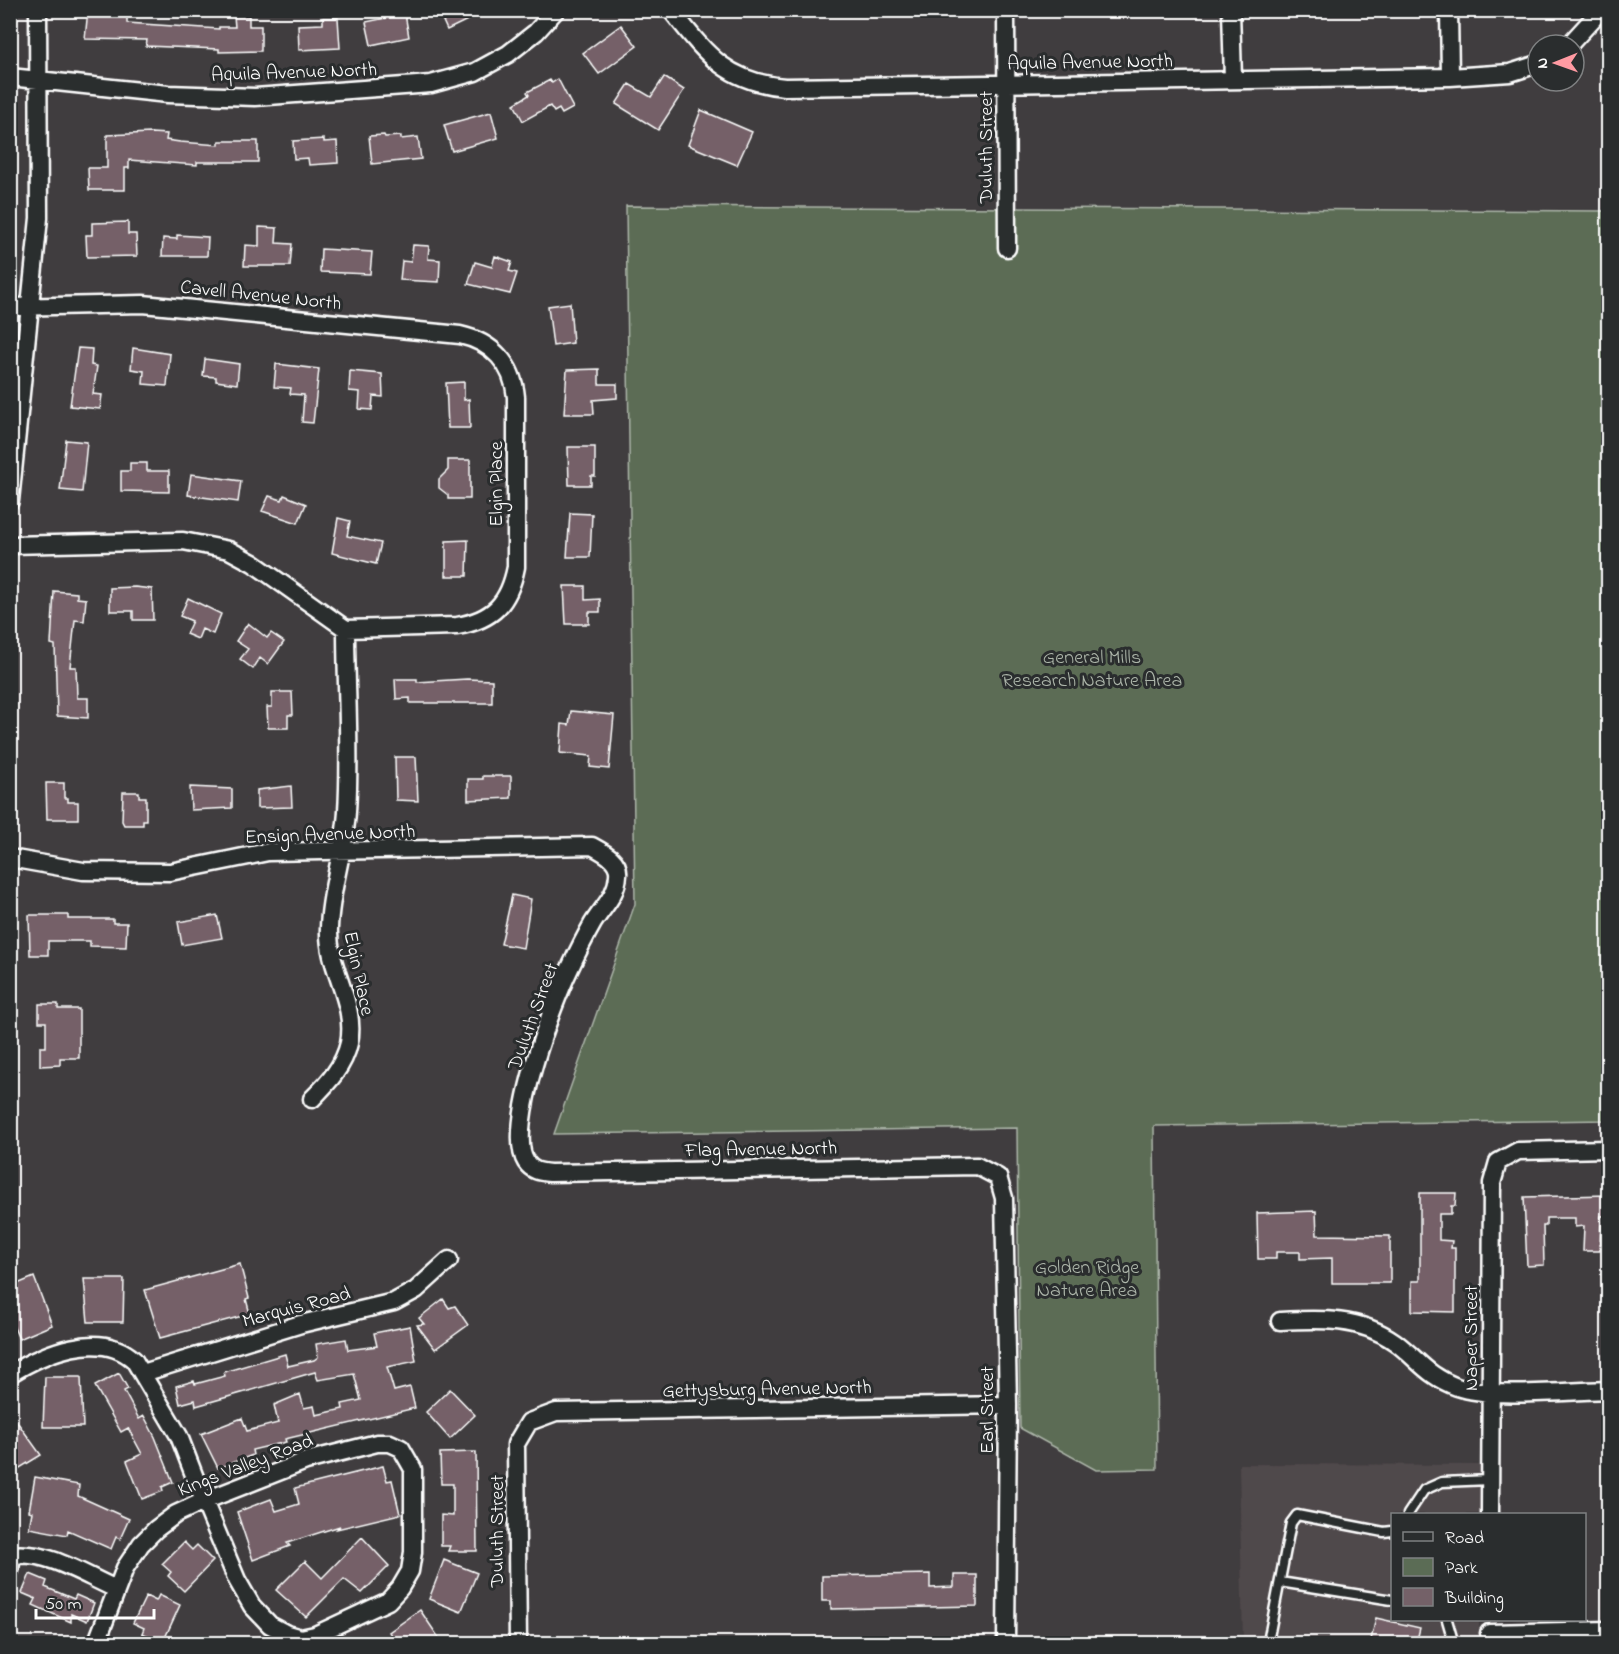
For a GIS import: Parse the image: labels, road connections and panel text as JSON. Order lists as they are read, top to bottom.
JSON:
{
  "streets": {
    "street": [
      "Aquila Avenue North",
      "Duluth Street",
      "Cavell Avenue North",
      "Elgin Place",
      "Ensign Avenue North",
      "Flag Avenue North",
      "Marquis Road",
      "Naper Street",
      "Gettysburg Avenue North",
      "Earl Street",
      "Kings Valley Road"
    ]
  },
  "crossings": [
    ["Aquila Avenue North", "Duluth Street"],
    ["Duluth Street", "Ensign Avenue North"],
    ["Duluth Street", "Flag Avenue North"],
    ["Duluth Street", "Gettysburg Avenue North"],
    ["Cavell Avenue North", "Elgin Place"],
    ["Elgin Place", "Ensign Avenue North"],
    ["Flag Avenue North", "Earl Street"],
    ["Gettysburg Avenue North", "Earl Street"]
  ],
  "parks": ["General Mills Research Nature Area", "Golden Ridge Nature Area"],
  "legend": ["Road", "Park", "Building"],
  "scale_bar": "50 m",
  "north": "left"
}
